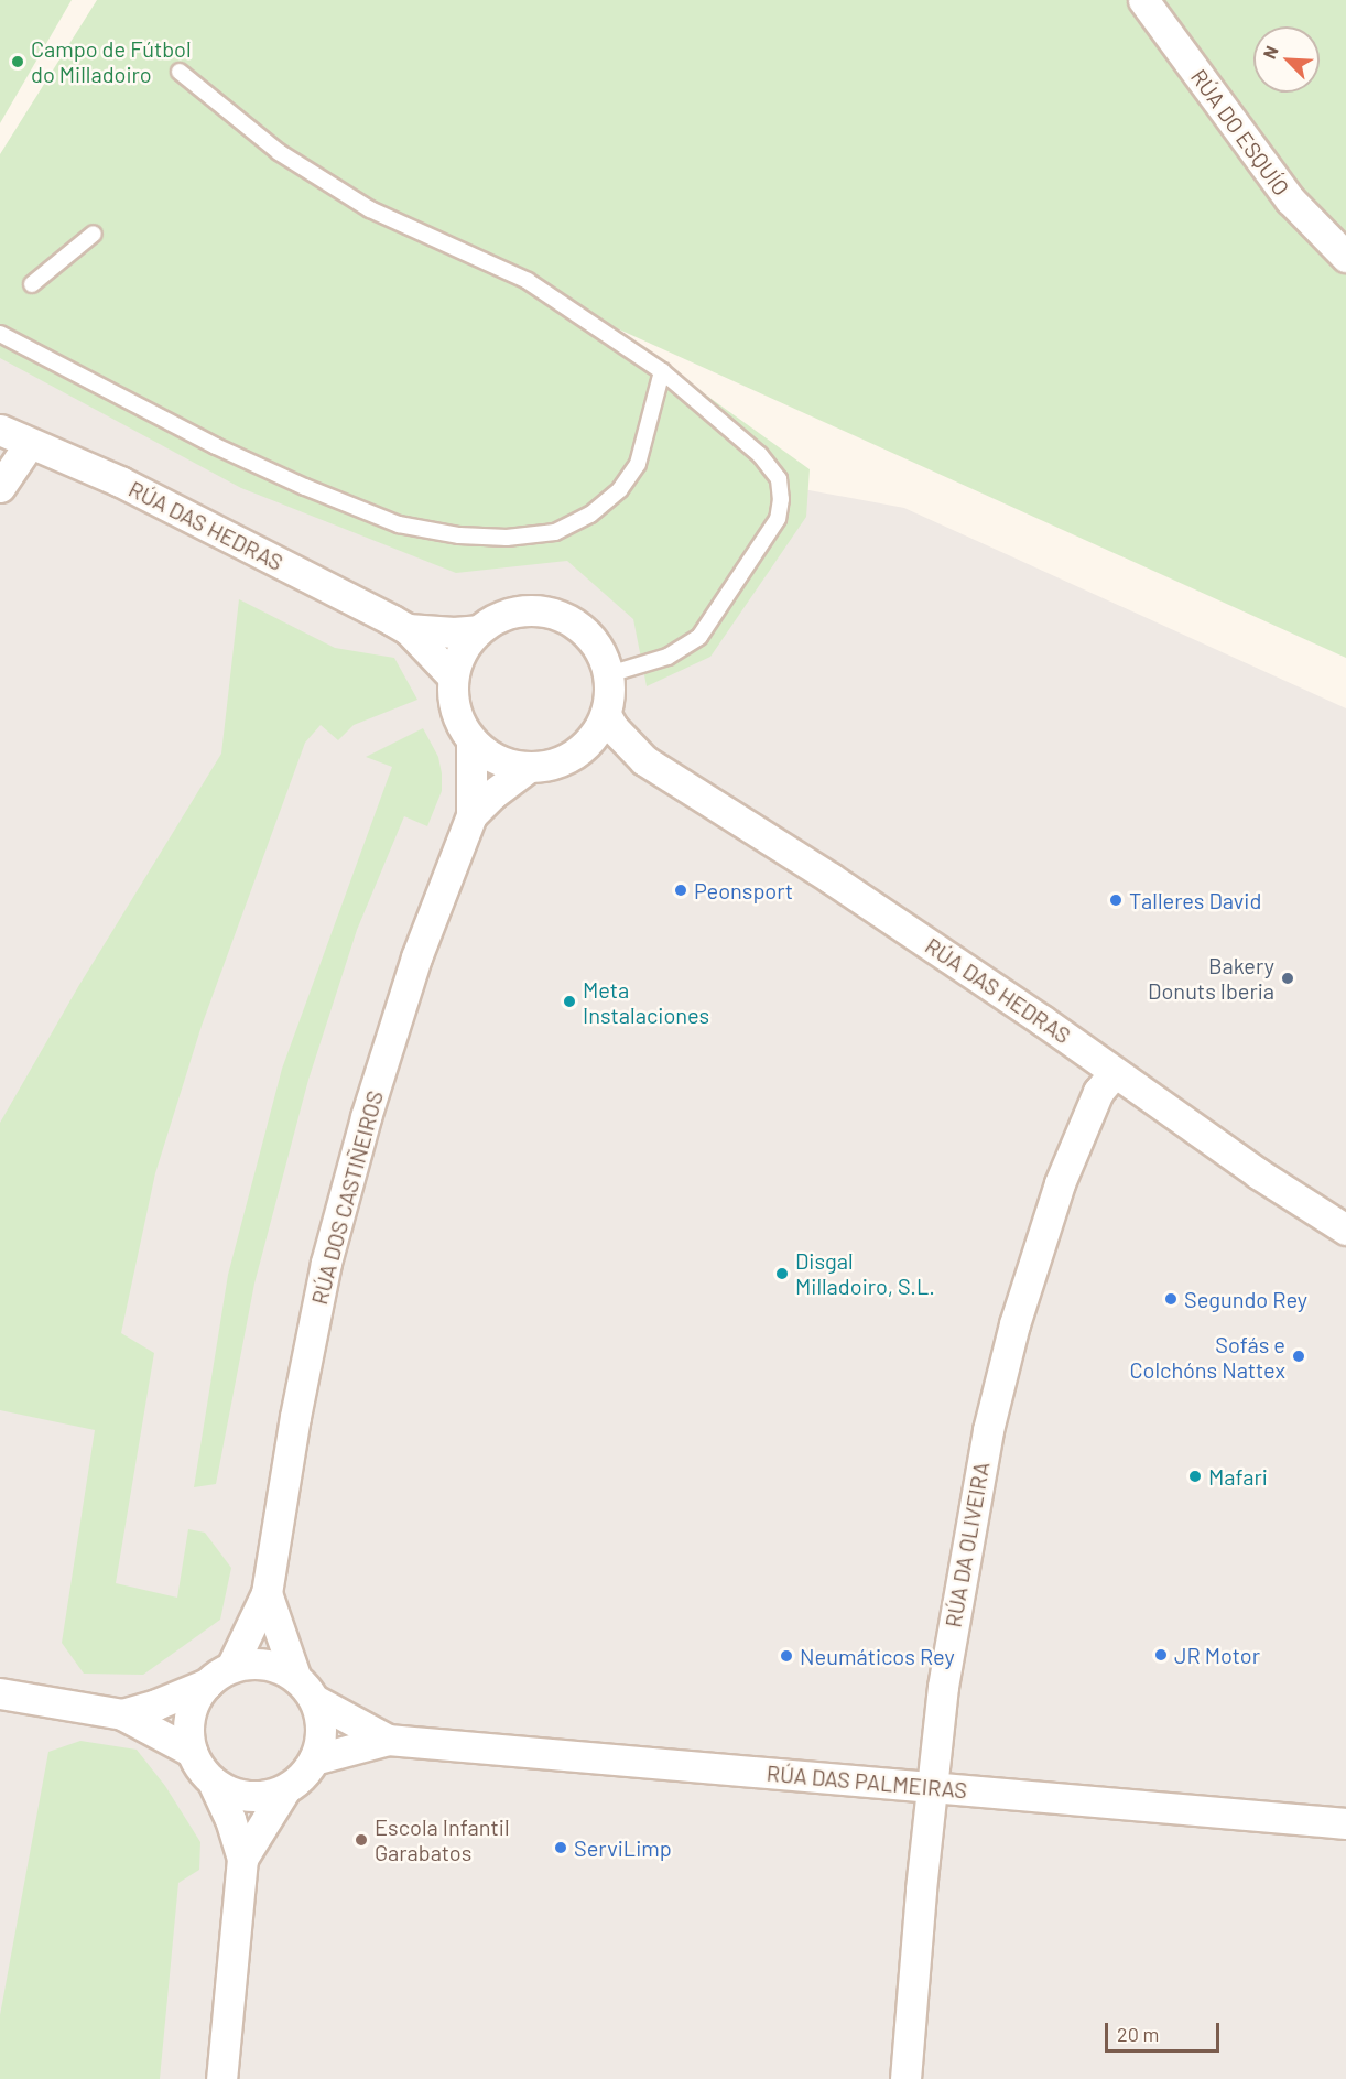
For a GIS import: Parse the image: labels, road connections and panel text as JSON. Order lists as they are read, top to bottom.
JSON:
{
  "streets": {
    "street": [
      "RÚA DO ESQUÍO",
      "RÚA DAS HEDRAS",
      "RÚA DOS CASTIÑEIROS",
      "RÚA DA OLIVEIRA",
      "RÚA DAS PALMEIRAS"
    ]
  },
  "crossings": [
    ["RÚA DAS HEDRAS", "RÚA DOS CASTIÑEIROS"],
    ["RÚA DAS HEDRAS", "RÚA DA OLIVEIRA"],
    ["RÚA DOS CASTIÑEIROS", "RÚA DAS PALMEIRAS"],
    ["RÚA DA OLIVEIRA", "RÚA DAS PALMEIRAS"]
  ],
  "places": [
    "Campo de Fútbol do Milladoiro",
    "Peonsport",
    "Talleres David",
    "Bakery Donuts Iberia",
    "Meta Instalaciones",
    "Disgal Milladoiro, S.L.",
    "Segundo Rey",
    "Sofás e Colchóns Nattex",
    "Mafari",
    "JR Motor",
    "Neumáticos Rey",
    "Escola Infantil Garabatos",
    "ServiLimp"
  ],
  "scale_bar": "20 m",
  "north": "top left"
}
